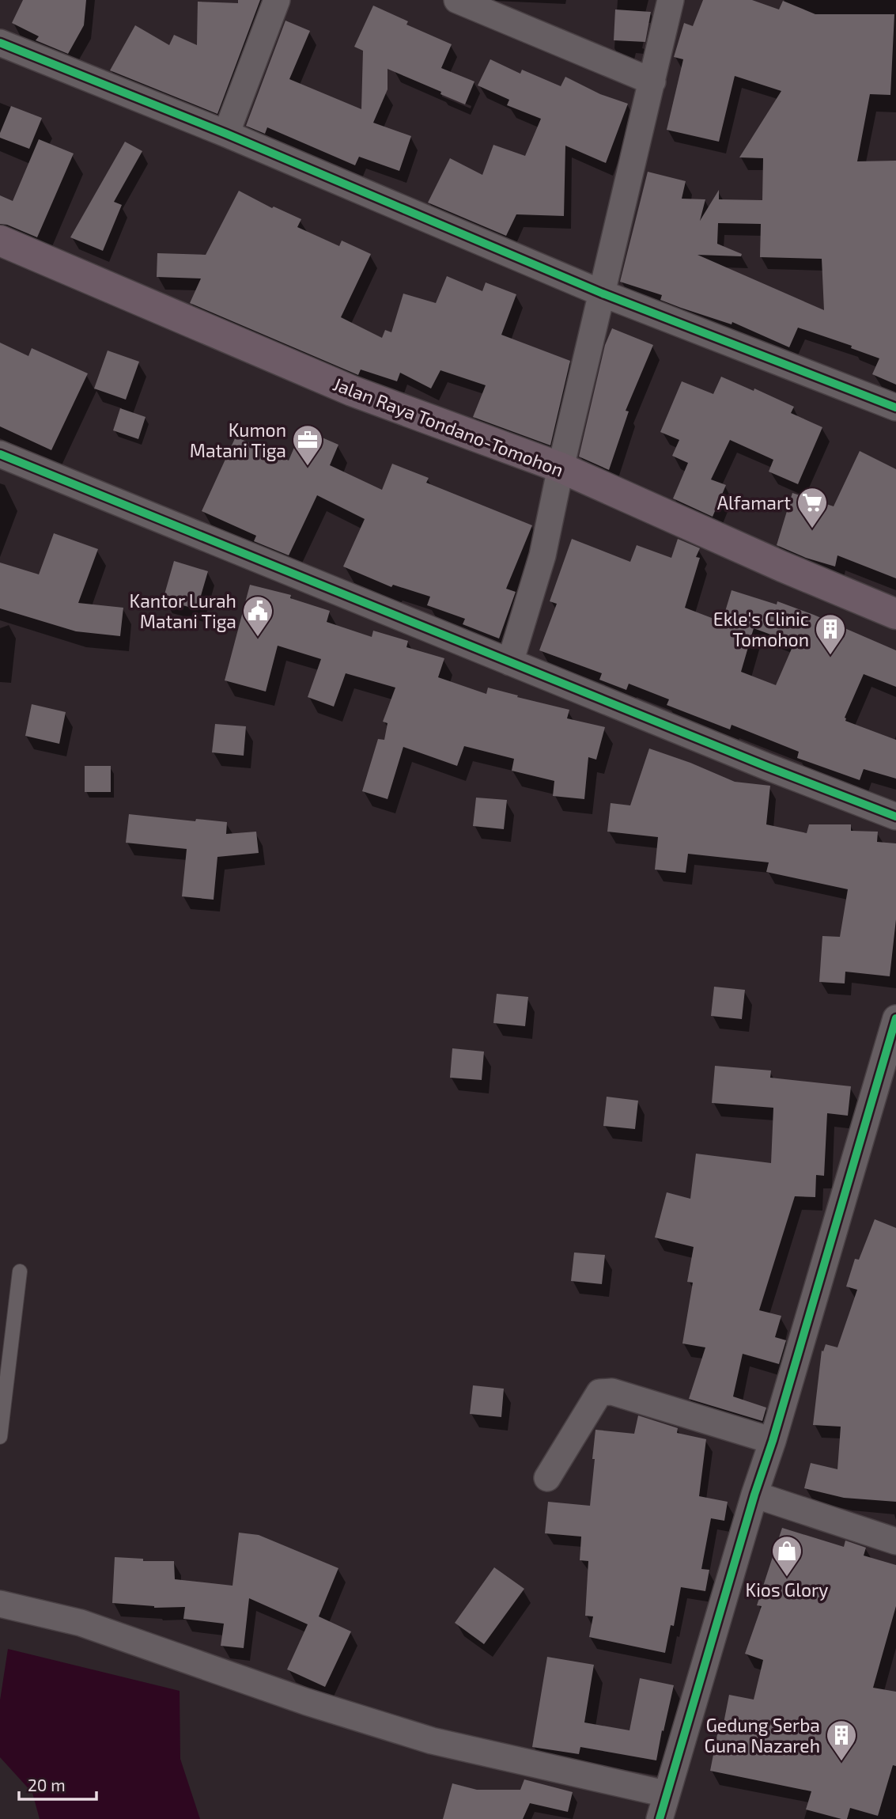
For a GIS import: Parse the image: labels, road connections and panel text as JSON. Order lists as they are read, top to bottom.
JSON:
{
  "streets": {
    "highway": ["Jalan Raya Tondano-Tomohon"]
  },
  "places": {
    "office": ["Kumon Matani Tiga"],
    "supermarket": ["Alfamart"],
    "public building": ["Kantor Lurah Matani Tiga"],
    "building": ["Ekle's Clinic Tomohon", "Gedung Serba Guna Nazareh"],
    "shop": ["Kios Glory"]
  },
  "scale_bar": "20 m"
}
